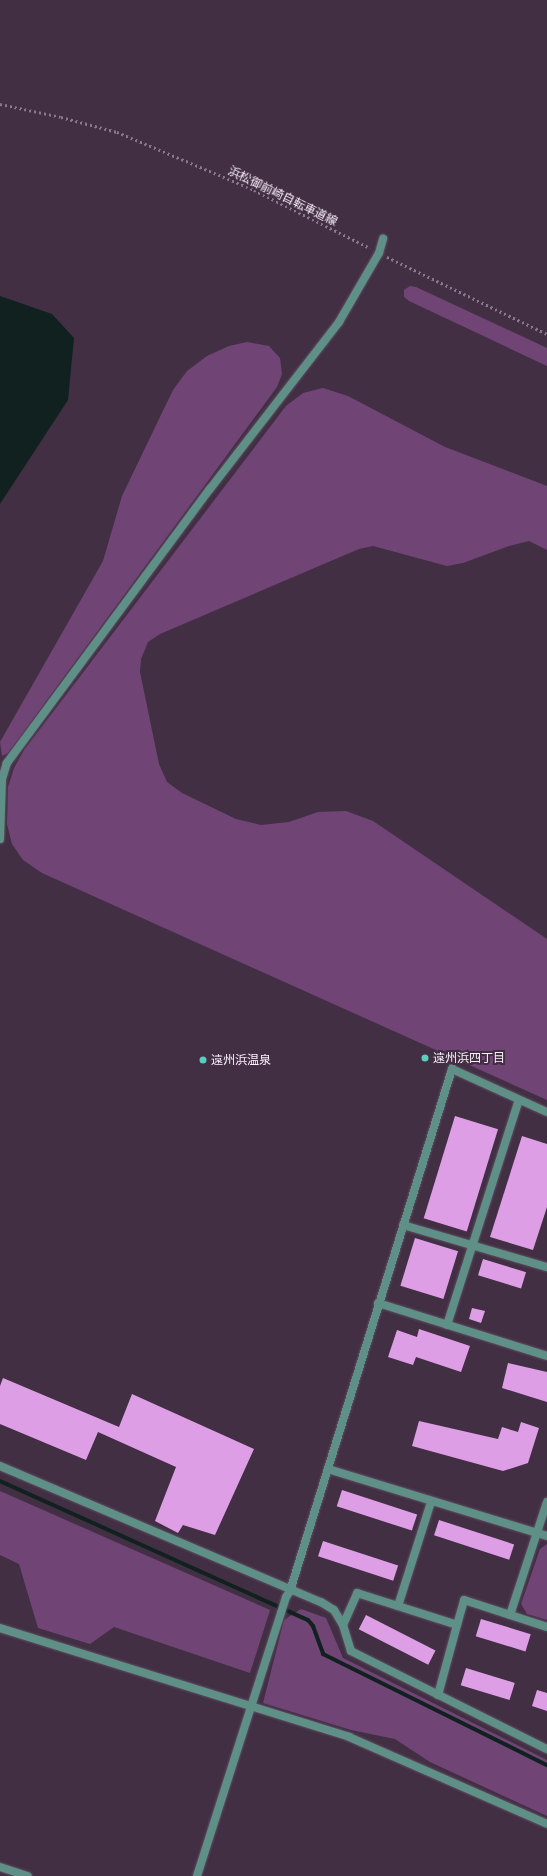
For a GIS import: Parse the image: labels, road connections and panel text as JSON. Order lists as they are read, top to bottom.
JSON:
{
  "streets": {
    "path": ["浜松御前崎自転車道線"]
  },
  "places": ["遠州浜四丁目", "遠州浜温泉"]
}
